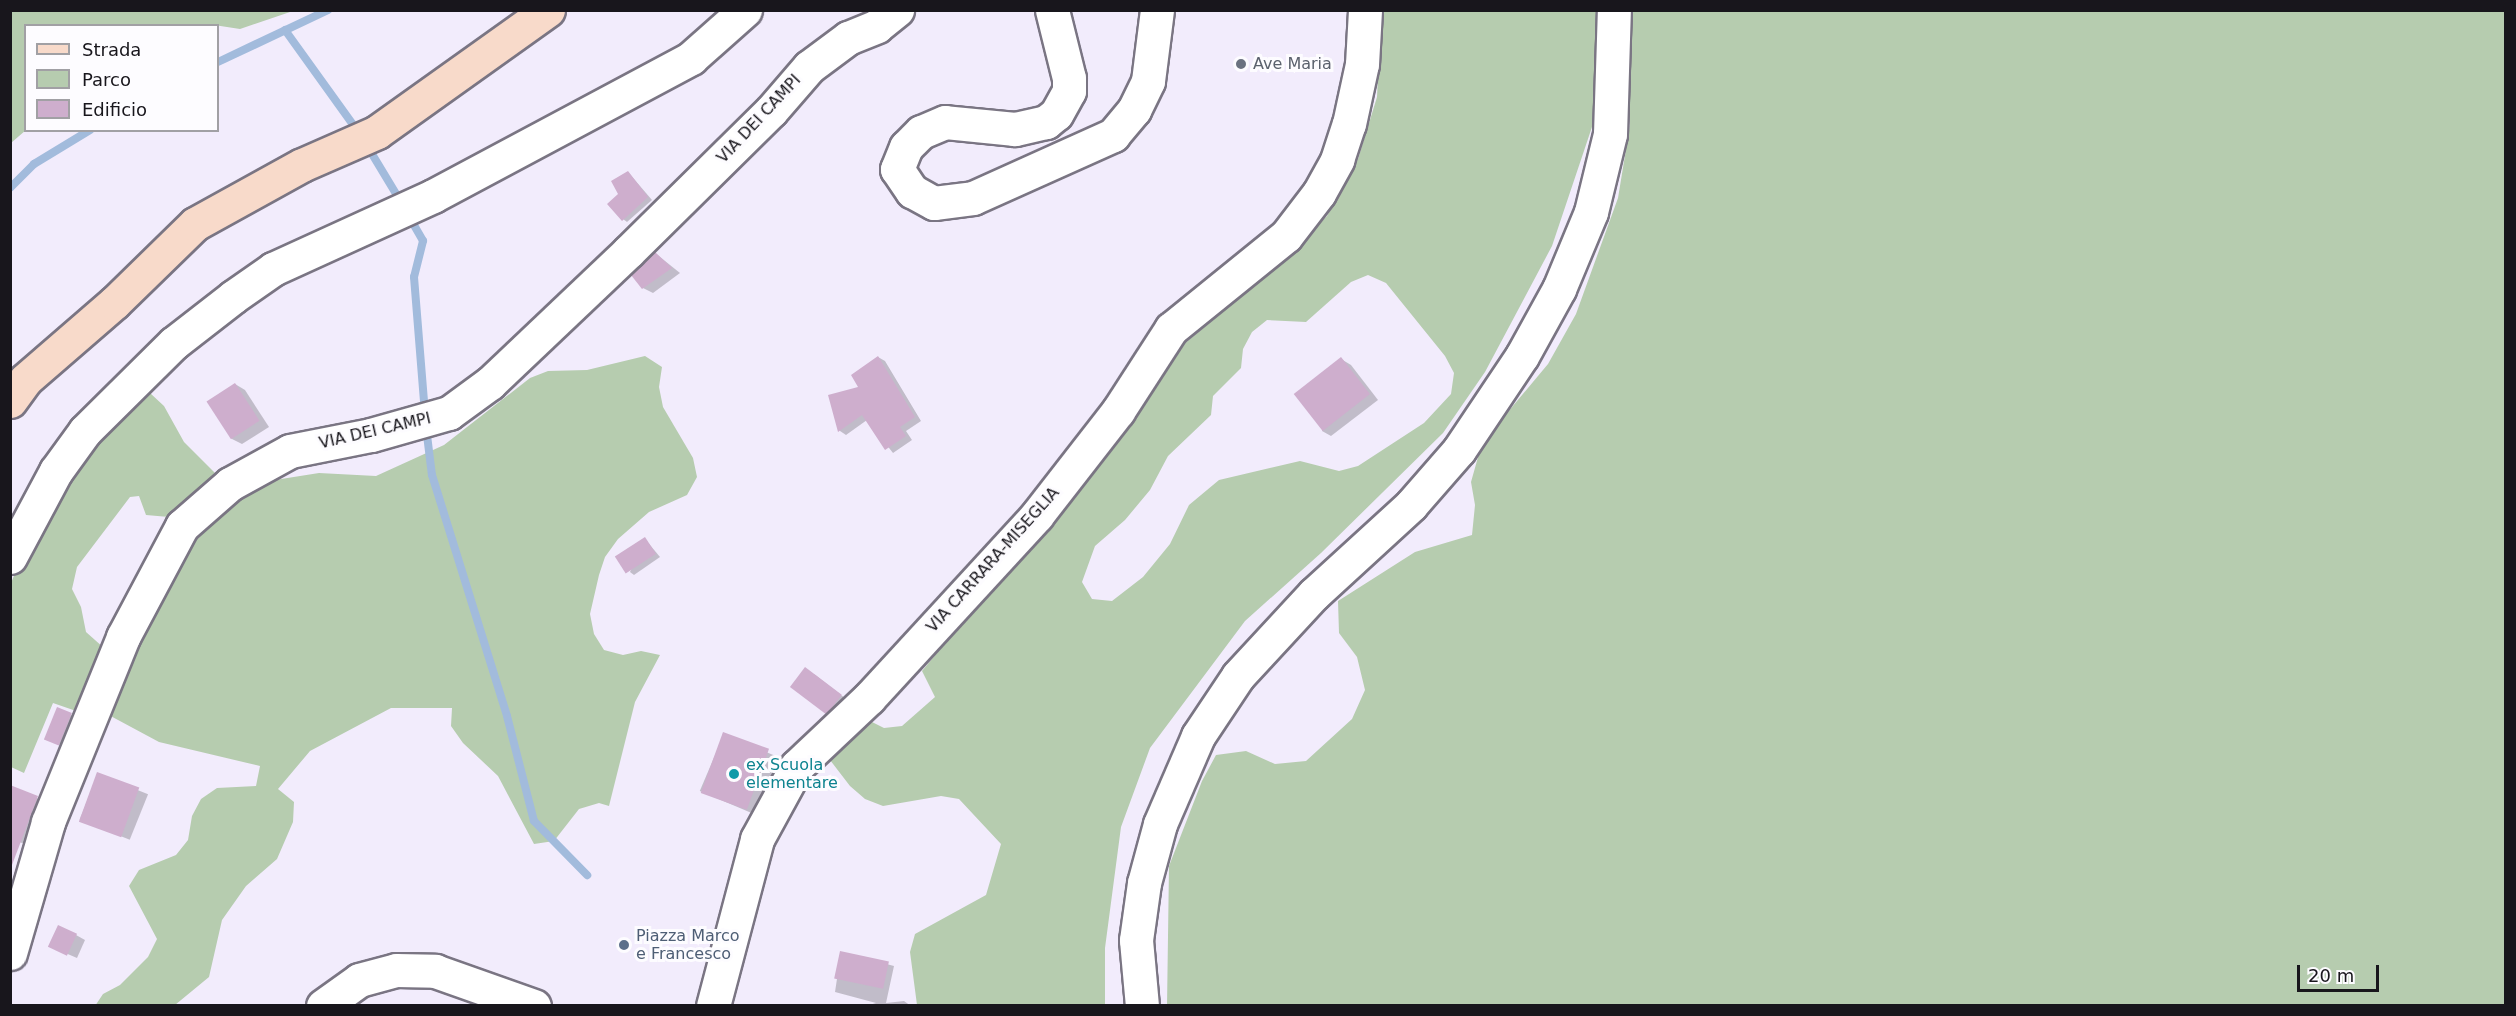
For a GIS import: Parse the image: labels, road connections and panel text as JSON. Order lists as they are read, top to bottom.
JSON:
{
  "streets": {
    "street": ["VIA DEI CAMPI", "VIA CARRARA-MISEGLIA"]
  },
  "places": ["Ave Maria", "ex Scuola elementare", "Piazza Marco e Francesco"],
  "legend": ["Strada", "Parco", "Edificio"],
  "scale_bar": "20 m"
}
